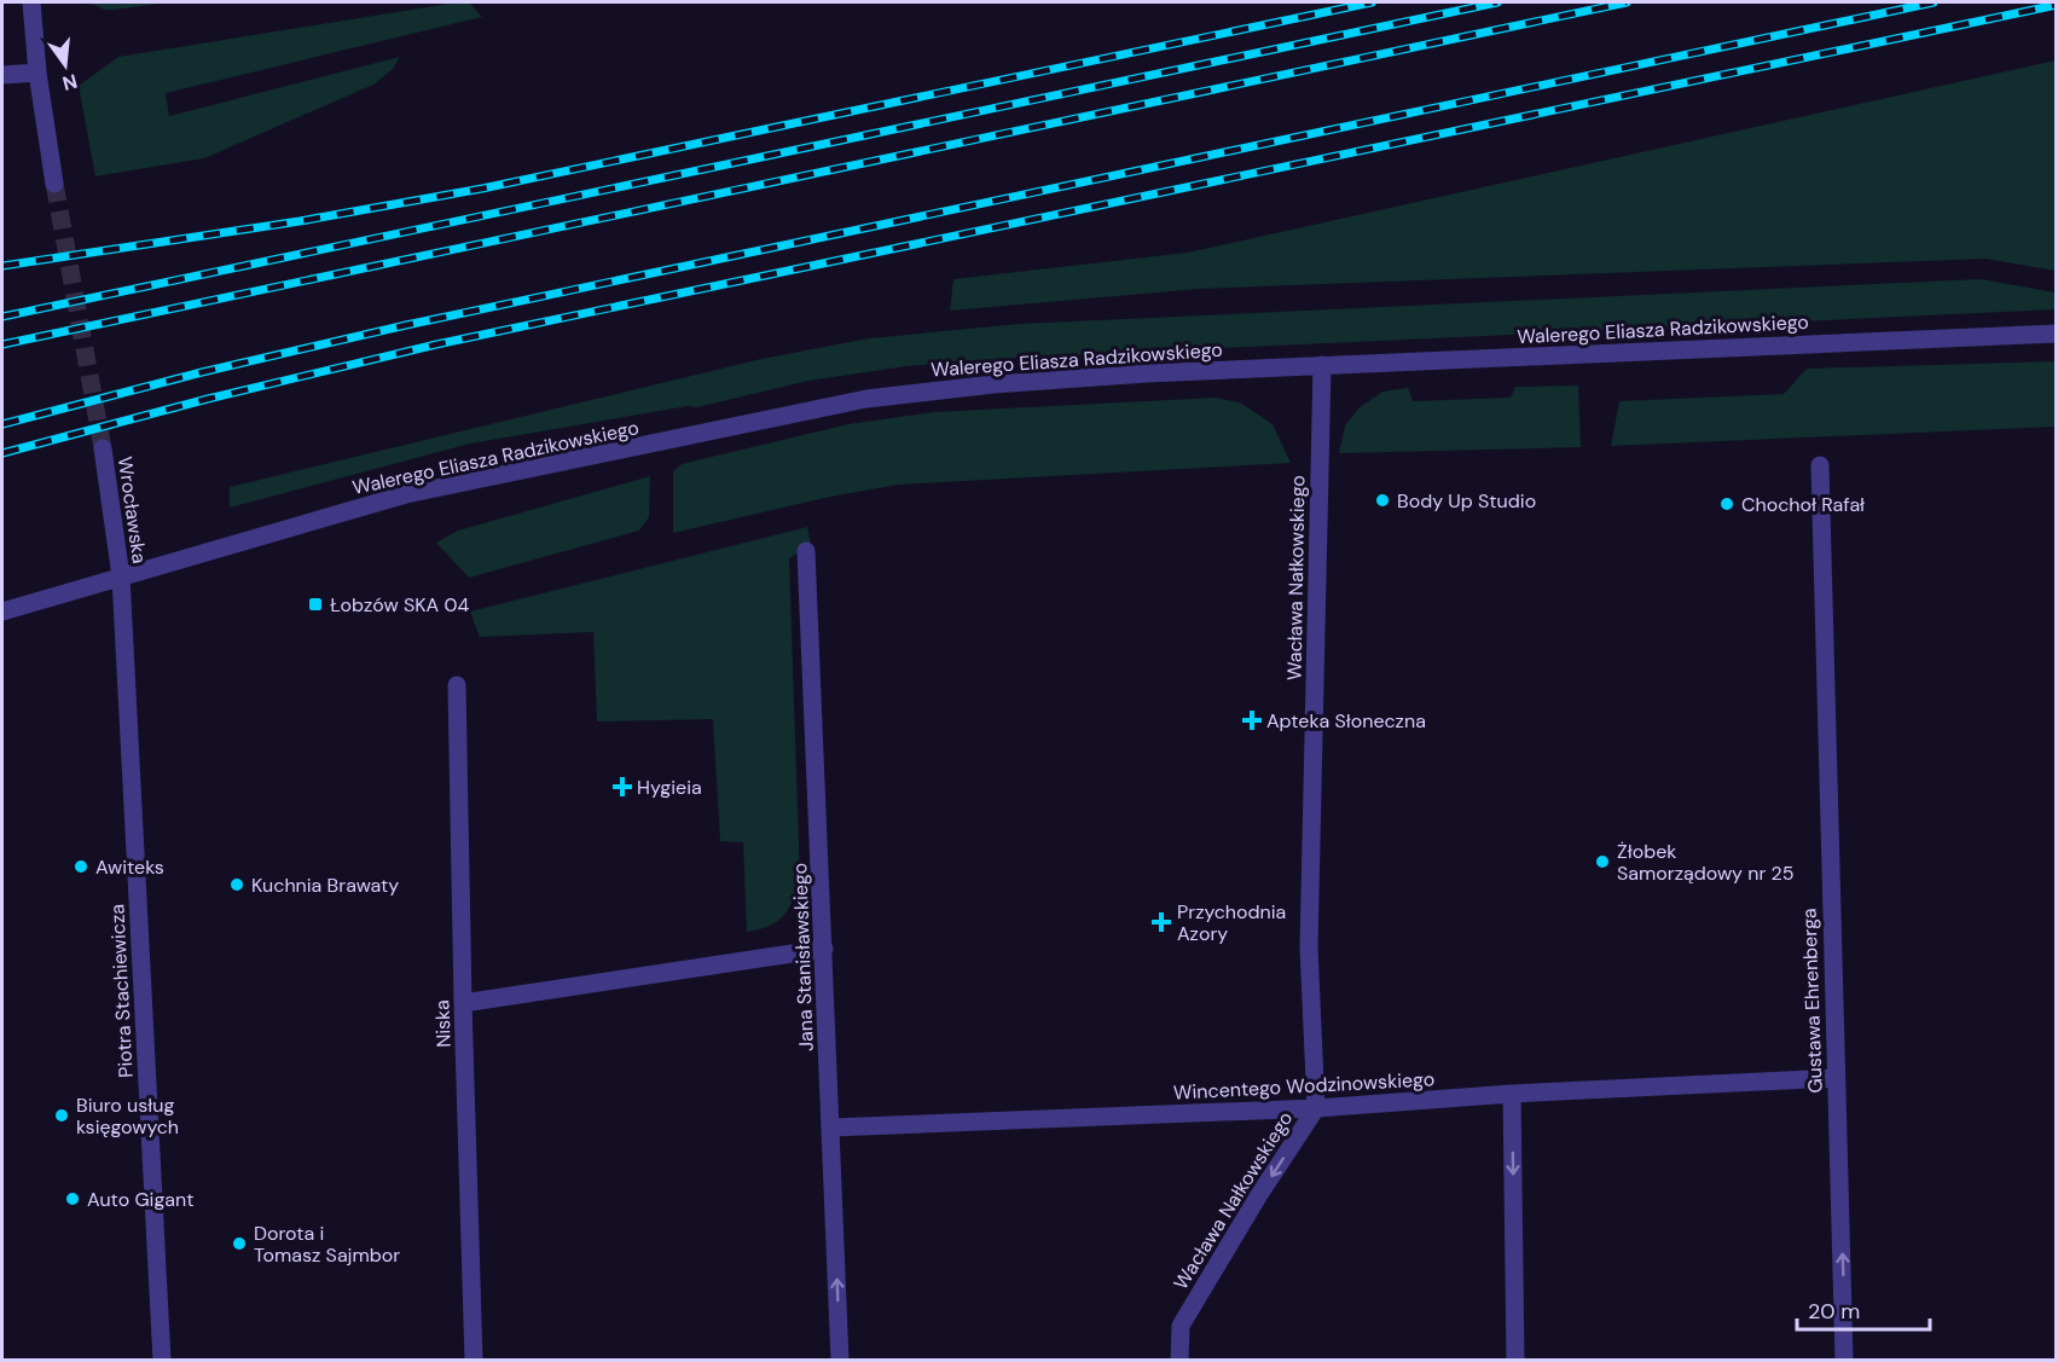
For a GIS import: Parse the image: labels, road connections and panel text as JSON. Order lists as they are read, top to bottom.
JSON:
{
  "streets": {
    "street": [
      "Walerego Eliasza Radzikowskiego",
      "Wrocławska",
      "Wacława Nałkowskiego",
      "Jana Stanisławskiego",
      "Piotra Stachiewicza",
      "Gustawa Ehrenberga",
      "Niska",
      "Wincentego Wodzinowskiego"
    ]
  },
  "crossings": [
    ["Walerego Eliasza Radzikowskiego", "Wrocławska"],
    ["Walerego Eliasza Radzikowskiego", "Wacława Nałkowskiego"],
    ["Walerego Eliasza Radzikowskiego", "Piotra Stachiewicza"],
    ["Wrocławska", "Piotra Stachiewicza"],
    ["Wacława Nałkowskiego", "Wincentego Wodzinowskiego"],
    ["Jana Stanisławskiego", "Wincentego Wodzinowskiego"],
    ["Gustawa Ehrenberga", "Wincentego Wodzinowskiego"]
  ],
  "places": {
    "other": [
      "Body Up Studio",
      "Chochoł Rafał",
      "Żłobek Samorządowy nr 25",
      "Awiteks",
      "Kuchnia Brawaty",
      "Biuro usług księgowych",
      "Auto Gigant",
      "Dorota i Tomasz Sajmbor"
    ],
    "transit": ["Łobzów SKA 04"],
    "health": ["Apteka Słoneczna", "Hygieia", "Przychodnia Azory"]
  },
  "scale_bar": "20 m",
  "north": "bottom"
}
